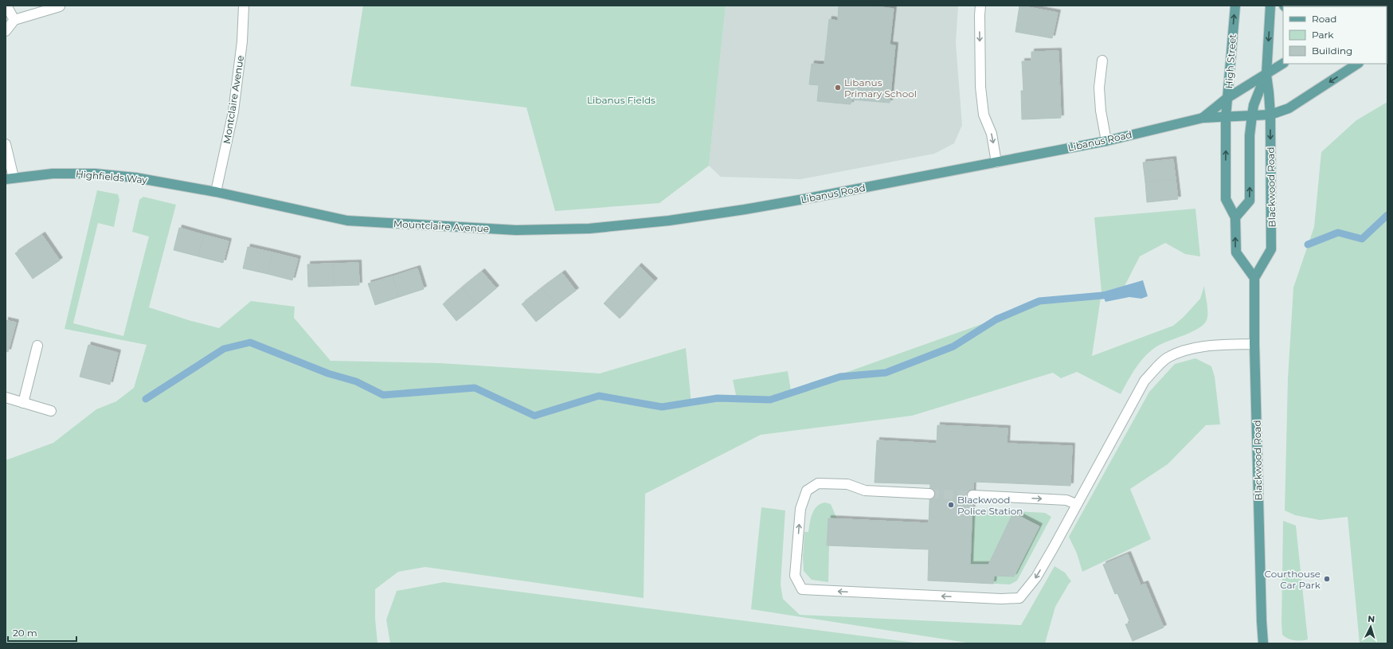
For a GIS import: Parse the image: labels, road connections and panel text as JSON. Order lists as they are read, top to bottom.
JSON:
{
  "streets": {
    "main road": [
      "High Street",
      "Libanus Road",
      "Highfields Way",
      "Blackwood Road",
      "Mountclaire Avenue"
    ],
    "street": ["Montclaire Avenue"]
  },
  "crossings": [
    ["High Street", "Libanus Road"],
    ["Montclaire Avenue", "Highfields Way"],
    ["Montclaire Avenue", "Mountclaire Avenue"],
    ["Libanus Road", "Blackwood Road"],
    ["Libanus Road", "Mountclaire Avenue"],
    ["Highfields Way", "Mountclaire Avenue"]
  ],
  "parks": ["Libanus Fields"],
  "places": ["Libanus Primary School", "Blackwood Police Station", "Courthouse Car Park"],
  "legend": ["Road", "Park", "Building"],
  "scale_bar": "20 m",
  "north": "top"
}
